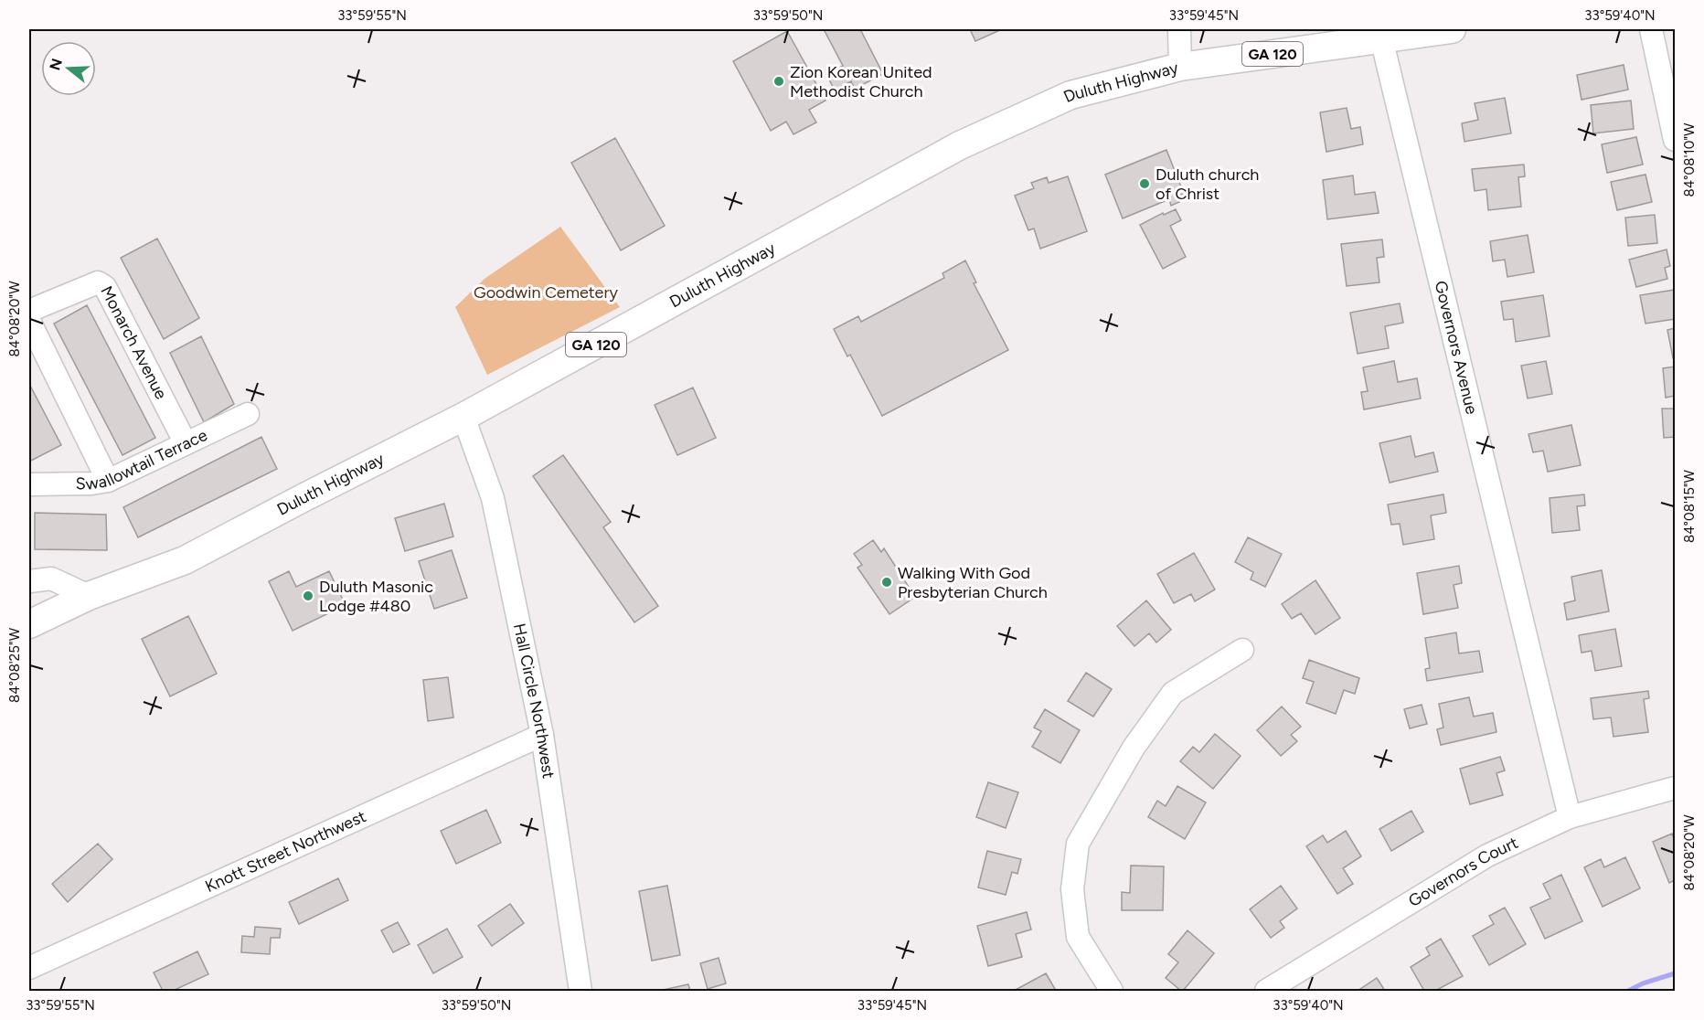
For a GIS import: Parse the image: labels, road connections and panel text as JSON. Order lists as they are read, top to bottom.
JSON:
{
  "streets": {
    "main road": ["GA 120", "Duluth Highway"],
    "street": [
      "Monarch Avenue",
      "Governors Avenue",
      "Swallowtail Terrace",
      "Hall Circle Northwest",
      "Knott Street Northwest",
      "Governors Court"
    ]
  },
  "crossings": [
    ["Duluth Highway", "Governors Avenue"],
    ["Duluth Highway", "Hall Circle Northwest"],
    ["Monarch Avenue", "Swallowtail Terrace"],
    ["Governors Avenue", "Governors Court"],
    ["Hall Circle Northwest", "Knott Street Northwest"]
  ],
  "parks": ["Goodwin Cemetery"],
  "places": [
    "Zion Korean United Methodist Church",
    "Duluth church of Christ",
    "Walking With God Presbyterian Church",
    "Duluth Masonic Lodge #480"
  ],
  "north": "left",
  "coordinates": [
    "33°59'55\"N",
    "33°59'50\"N",
    "33°59'45\"N",
    "33°59'40\"N",
    "84°08'10\"W",
    "84°08'20\"W",
    "84°08'15\"W",
    "84°08'25\"W"
  ]
}
